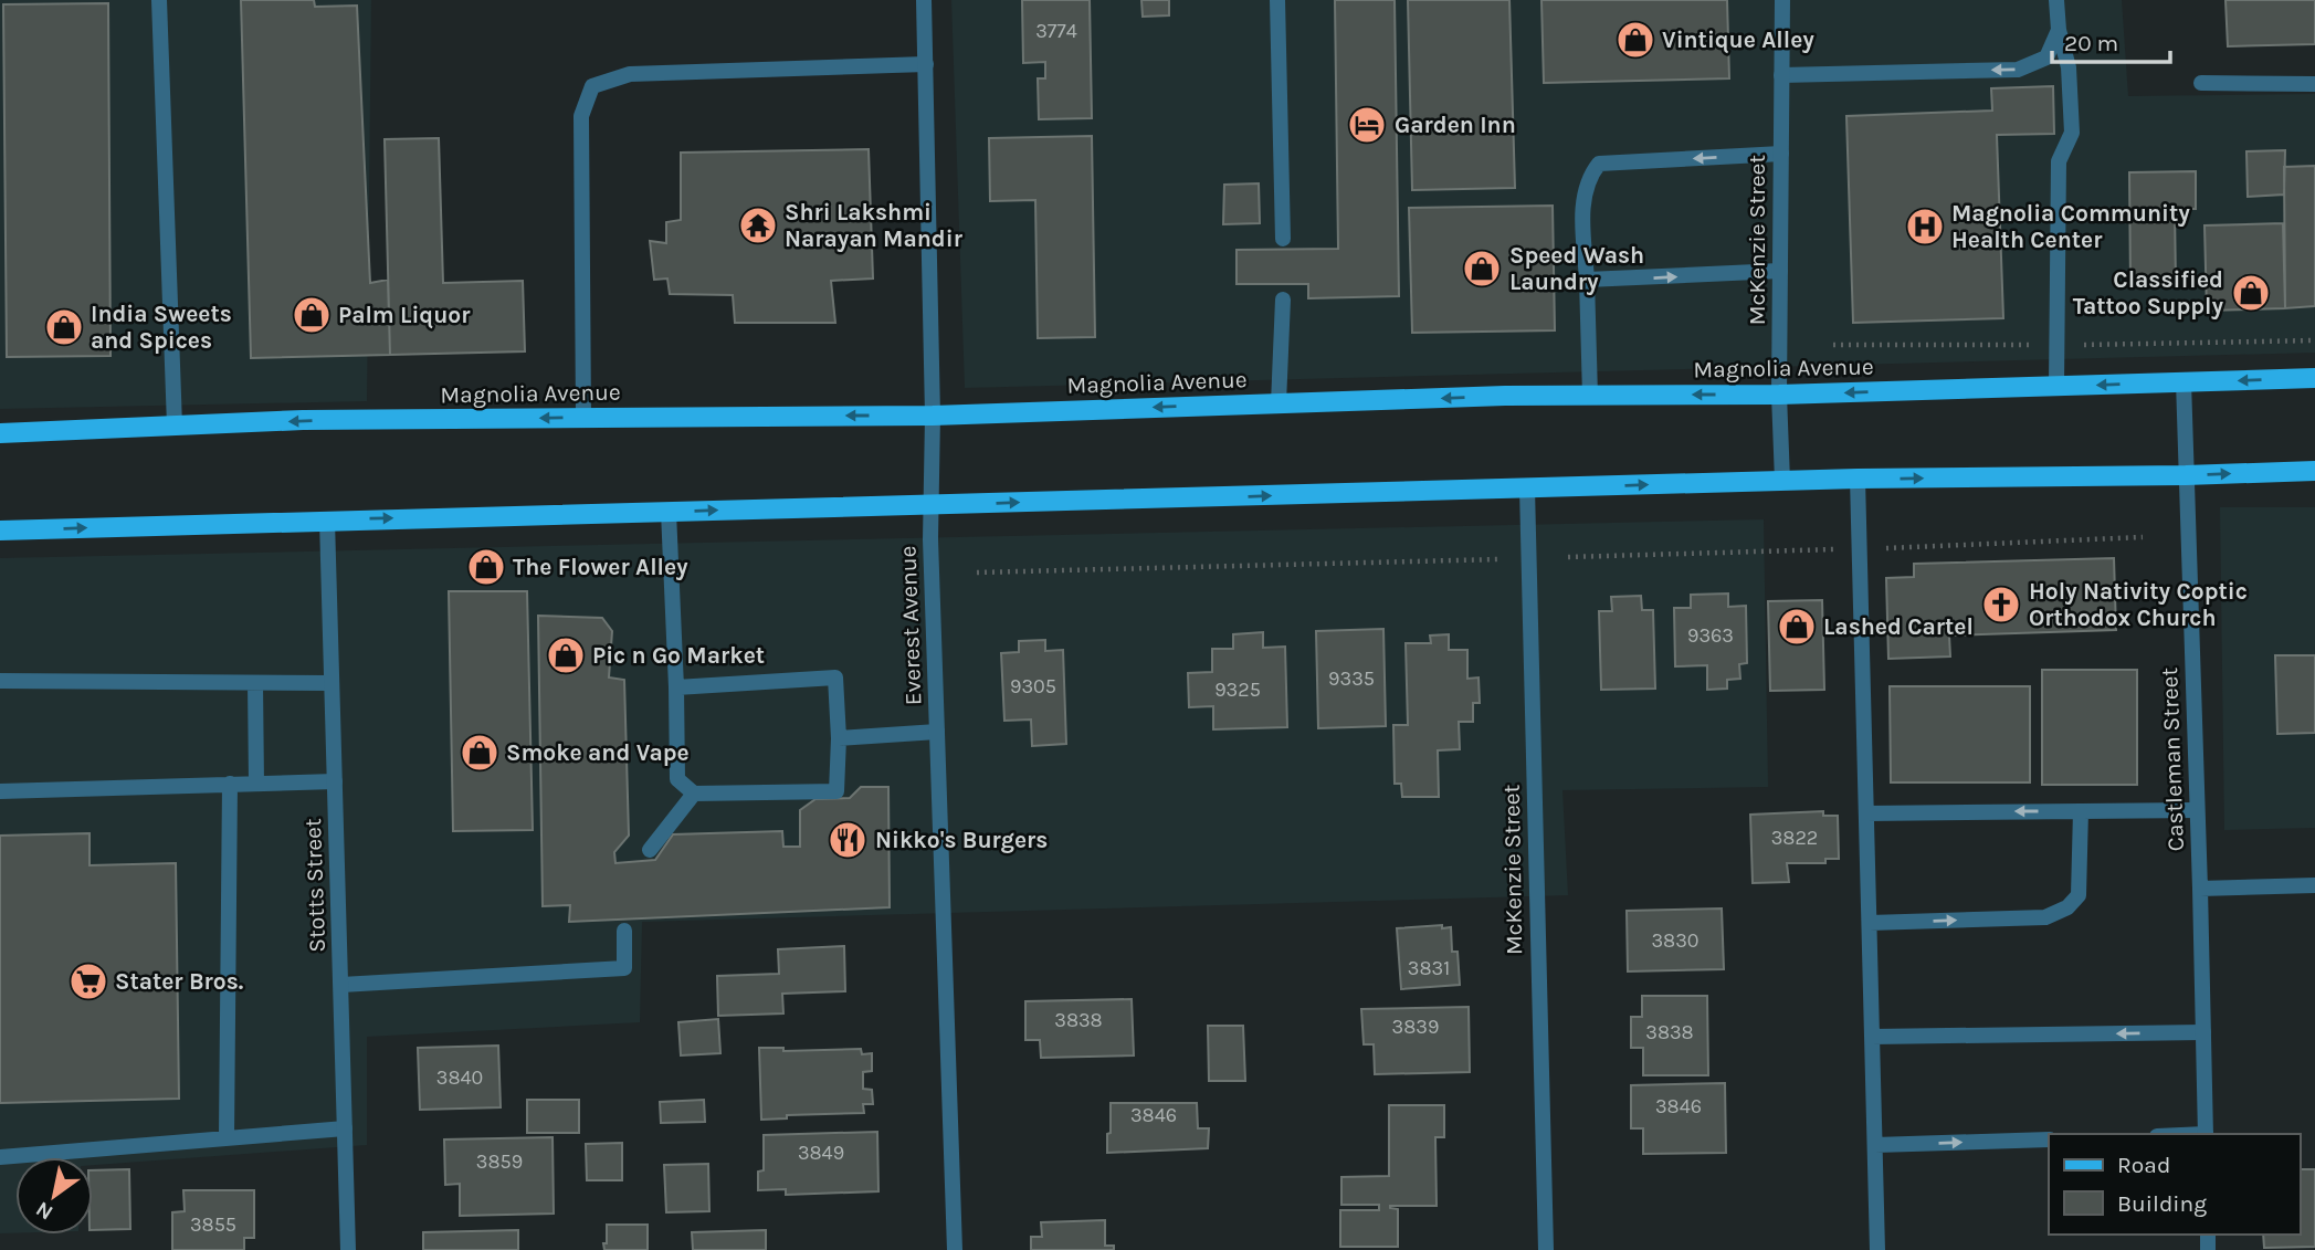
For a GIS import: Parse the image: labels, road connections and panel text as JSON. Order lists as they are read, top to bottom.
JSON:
{
  "streets": {
    "main road": ["Magnolia Avenue"],
    "street": [
      "McKenzie Street",
      "Everest Avenue",
      "Castleman Street",
      "Stotts Street"
    ]
  },
  "crossings": [
    ["McKenzie Street", "Magnolia Avenue"],
    ["Magnolia Avenue", "Everest Avenue"],
    ["Magnolia Avenue", "Castleman Street"]
  ],
  "places": {
    "shop": [
      "Vintique Alley",
      "Speed Wash Laundry",
      "Classified Tattoo Supply",
      "Palm Liquor",
      "India Sweets and Spices",
      "The Flower Alley",
      "Lashed Cartel",
      "Pic n Go Market",
      "Smoke and Vape"
    ],
    "hotel": ["Garden Inn"],
    "temple": ["Shri Lakshmi Narayan Mandir"],
    "hospital": ["Magnolia Community Health Center"],
    "church": ["Holy Nativity Coptic Orthodox Church"],
    "restaurant": ["Nikko's Burgers"],
    "supermarket": ["Stater Bros."]
  },
  "house_numbers": [
    "3774",
    "9363",
    "9335",
    "9305",
    "9325",
    "3822",
    "3830",
    "3831",
    "3838",
    "3839",
    "3838",
    "3840",
    "3846",
    "3846",
    "3849",
    "3859",
    "3855"
  ],
  "legend": ["Road", "Building"],
  "scale_bar": "20 m",
  "north": "bottom left"
}
